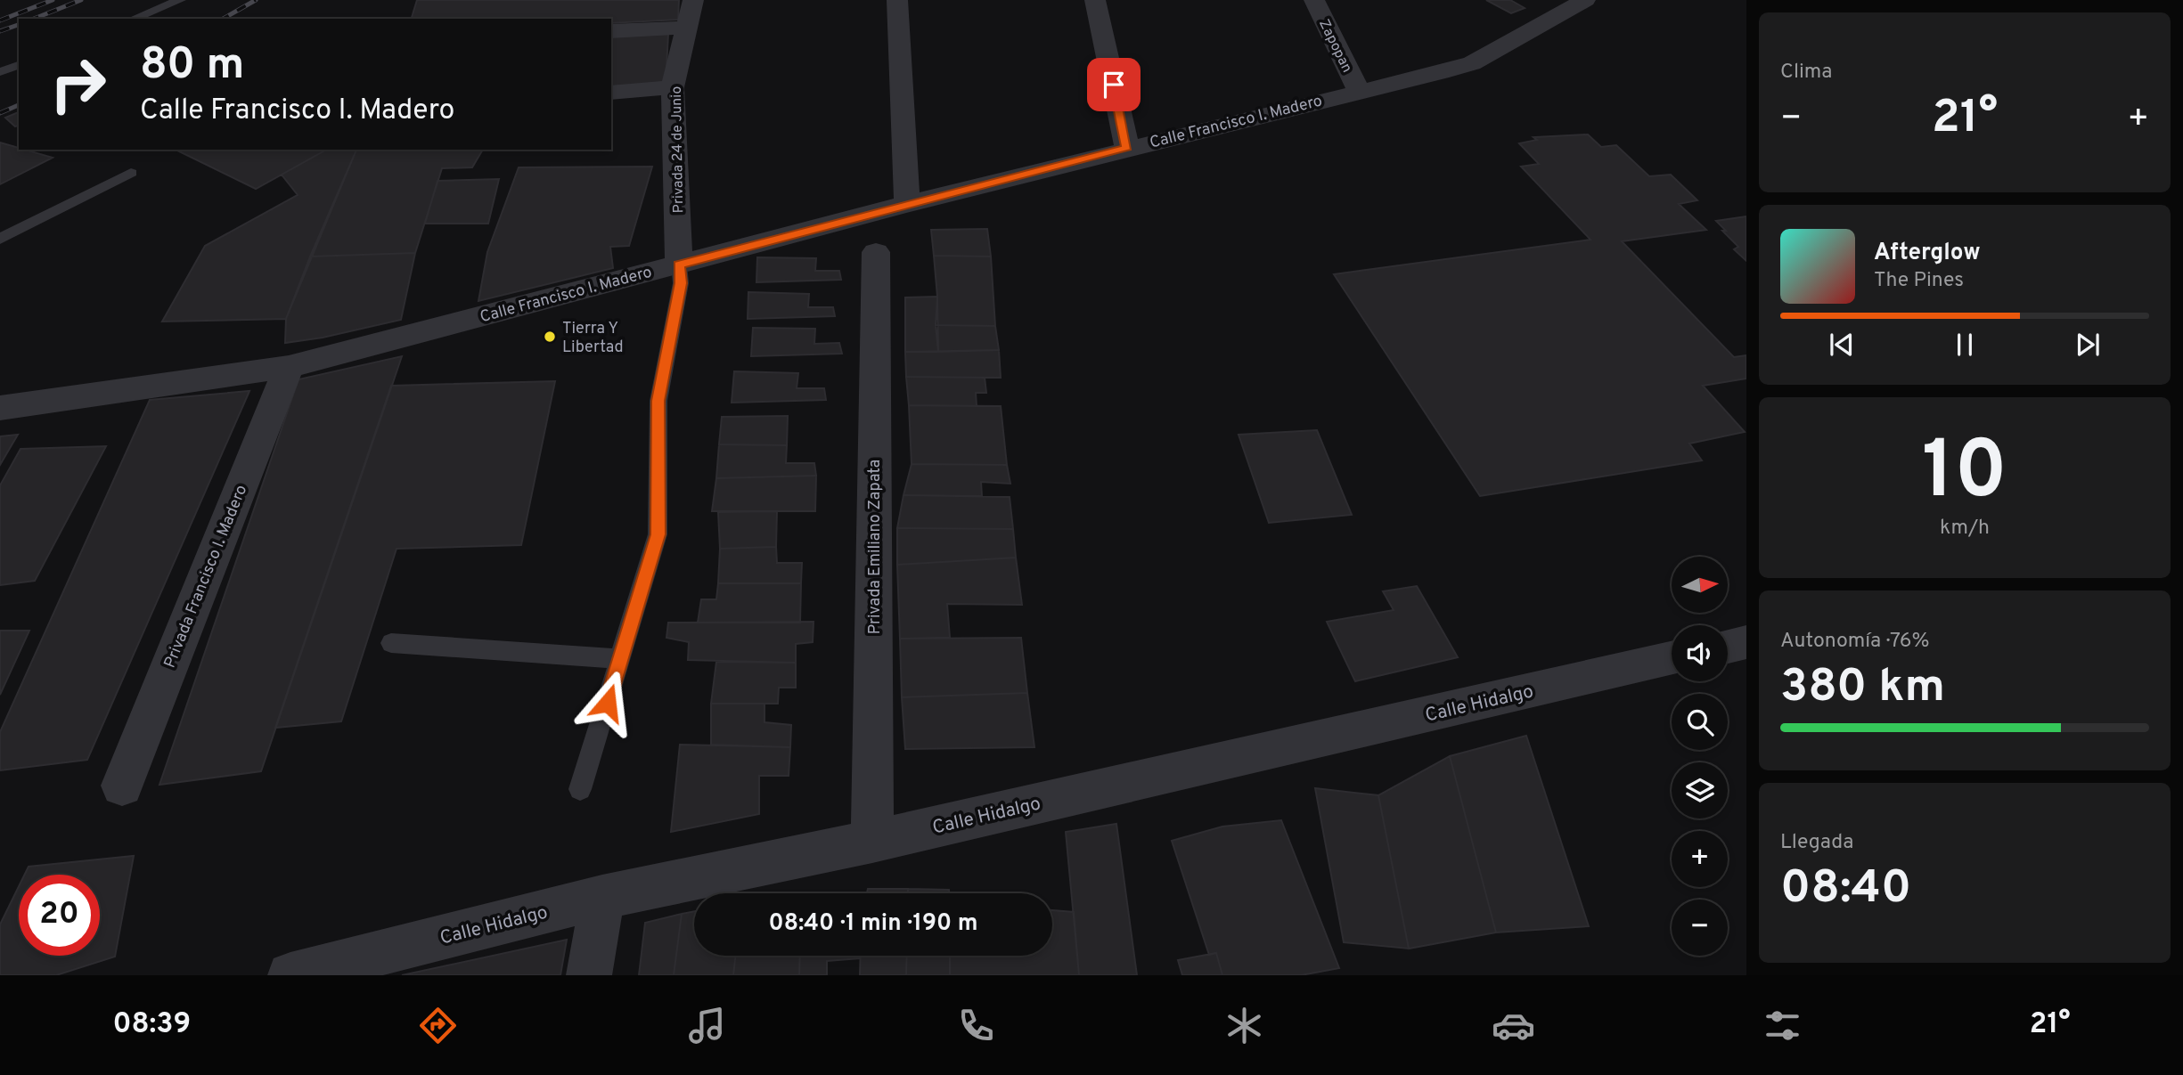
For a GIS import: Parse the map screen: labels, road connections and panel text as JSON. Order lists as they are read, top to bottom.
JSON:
{
  "streets": {
    "street": [
      "Zapopan",
      "Calle Francisco I. Madero",
      "Privada 24 de Junio",
      "Privada Emiliano Zapata",
      "Privada Francisco I. Madero",
      "Calle Hidalgo"
    ]
  },
  "crossings": [
    ["Zapopan", "Calle Francisco I. Madero"],
    ["Calle Francisco I. Madero", "Privada 24 de Junio"],
    ["Calle Francisco I. Madero", "Privada Francisco I. Madero"],
    ["Privada Emiliano Zapata", "Calle Hidalgo"]
  ],
  "places": ["Tierra Y Libertad"],
  "north": "right",
  "page": {
    "tile": [
      "Clima",
      ["10", "km/h"],
      ["Autonomía · 76%", "380 km"],
      ["Llegada", "08:40"]
    ],
    "turn": ["80 m", "Calle Francisco I. Madero"],
    "heat": ["−", "21°", "+"],
    "song": ["Afterglow", "The Pines"],
    "map_buttons": ["+", "−"],
    "limit": "20",
    "trip": "08:40 · 1 min · 190 m",
    "tabs": ["08:39", "21°"]
  }
}
